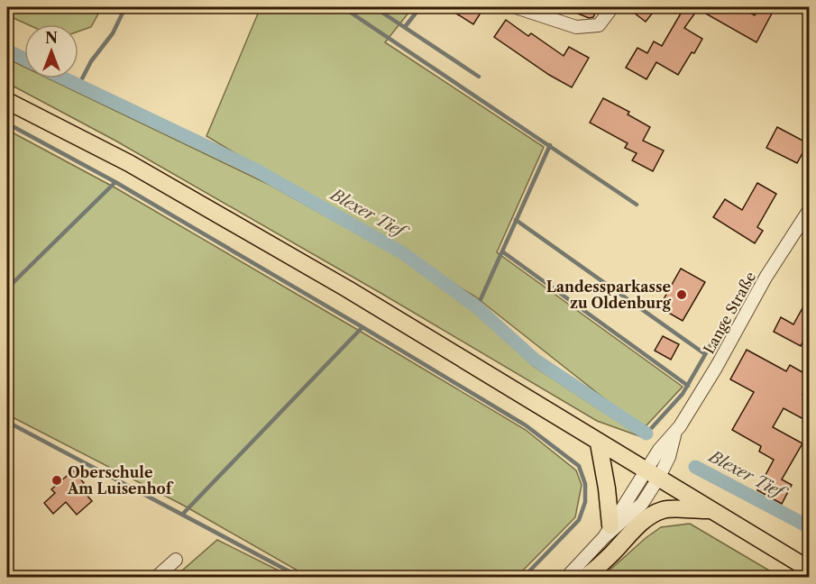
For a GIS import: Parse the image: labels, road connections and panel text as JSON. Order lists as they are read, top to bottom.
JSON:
{
  "streets": {
    "street": ["Lange Straße"]
  },
  "water": ["Blexer Tief"],
  "places": ["Landessparkasse zu Oldenburg", "Oberschule Am Luisenhof"],
  "north": "top"
}
